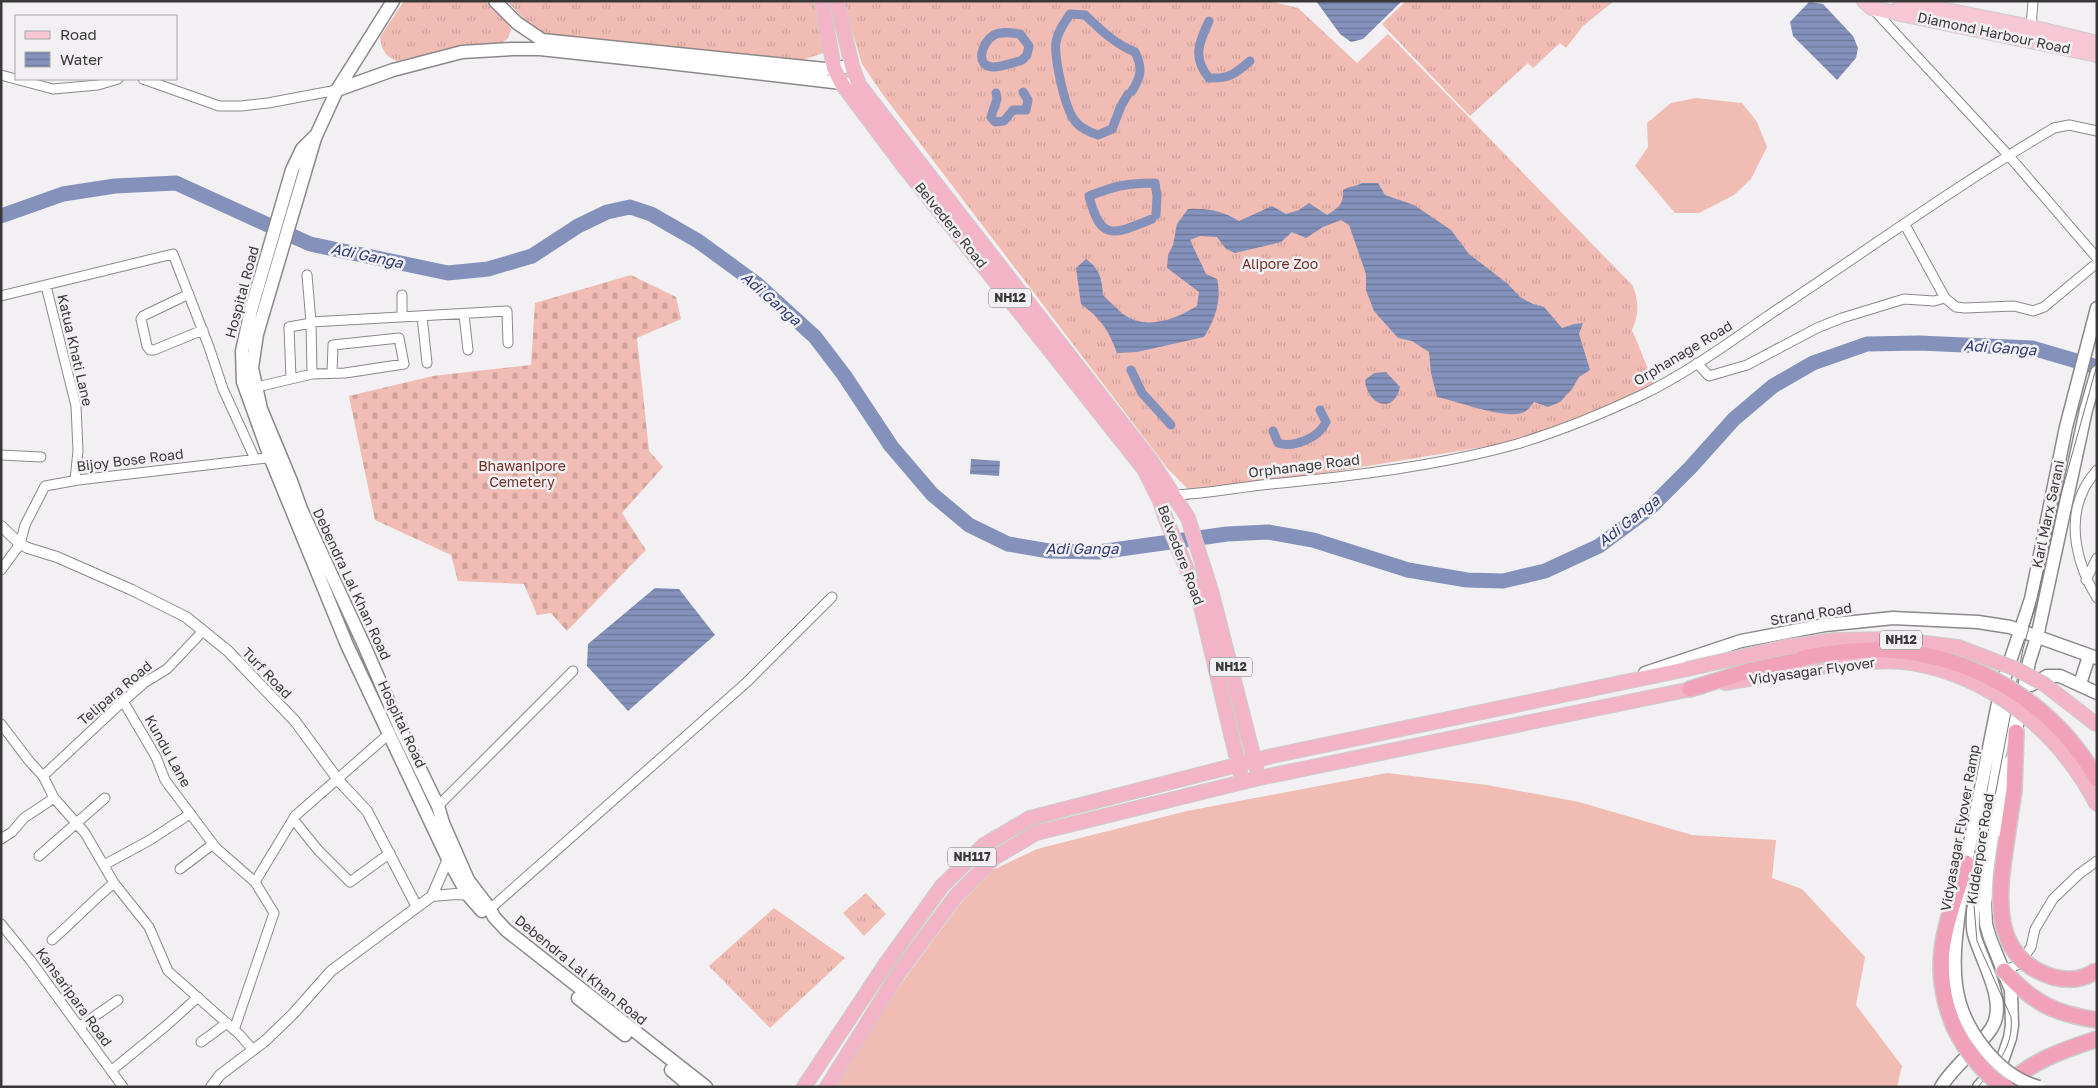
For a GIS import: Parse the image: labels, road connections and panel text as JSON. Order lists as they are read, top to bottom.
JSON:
{
  "streets": {
    "highway": [
      "Belvedere Road",
      "NH12",
      "Vidyasagar Flyover",
      "NH117"
    ],
    "main road": [
      "Diamond Harbour Road",
      "Hospital Road",
      "Karl Marx Sarani",
      "Debendra Lal Khan Road",
      "Strand Road",
      "Vidyasagar Flyover Ramp",
      "Kidderpore Road"
    ],
    "street": [
      "Katua Khati Lane",
      "Orphanage Road",
      "Bijoy Bose Road",
      "Turf Road",
      "Telipara Road",
      "Kundu Lane",
      "Kansaripara Road"
    ]
  },
  "crossings": [
    ["Belvedere Road", "NH12"],
    ["Belvedere Road", "Orphanage Road"],
    ["Belvedere Road", "Vidyasagar Flyover"],
    ["Belvedere Road", "NH117"],
    ["Hospital Road", "Bijoy Bose Road"],
    ["Hospital Road", "Debendra Lal Khan Road"],
    ["NH12", "Strand Road"],
    ["NH12", "Vidyasagar Flyover"],
    ["NH12", "NH117"],
    ["Katua Khati Lane", "Bijoy Bose Road"],
    ["Bijoy Bose Road", "Debendra Lal Khan Road"],
    ["Bijoy Bose Road", "Turf Road"],
    ["Karl Marx Sarani", "Strand Road"],
    ["Karl Marx Sarani", "Kidderpore Road"],
    ["Strand Road", "Vidyasagar Flyover"],
    ["Strand Road", "Vidyasagar Flyover Ramp"],
    ["Strand Road", "Kidderpore Road"],
    ["Turf Road", "Telipara Road"],
    ["Telipara Road", "Kundu Lane"],
    ["Vidyasagar Flyover Ramp", "Kidderpore Road"]
  ],
  "water": ["Adi Ganga"],
  "parks": ["Alipore Zoo", "Bhawanipore Cemetery"],
  "legend": ["Road", "Water"]
}
